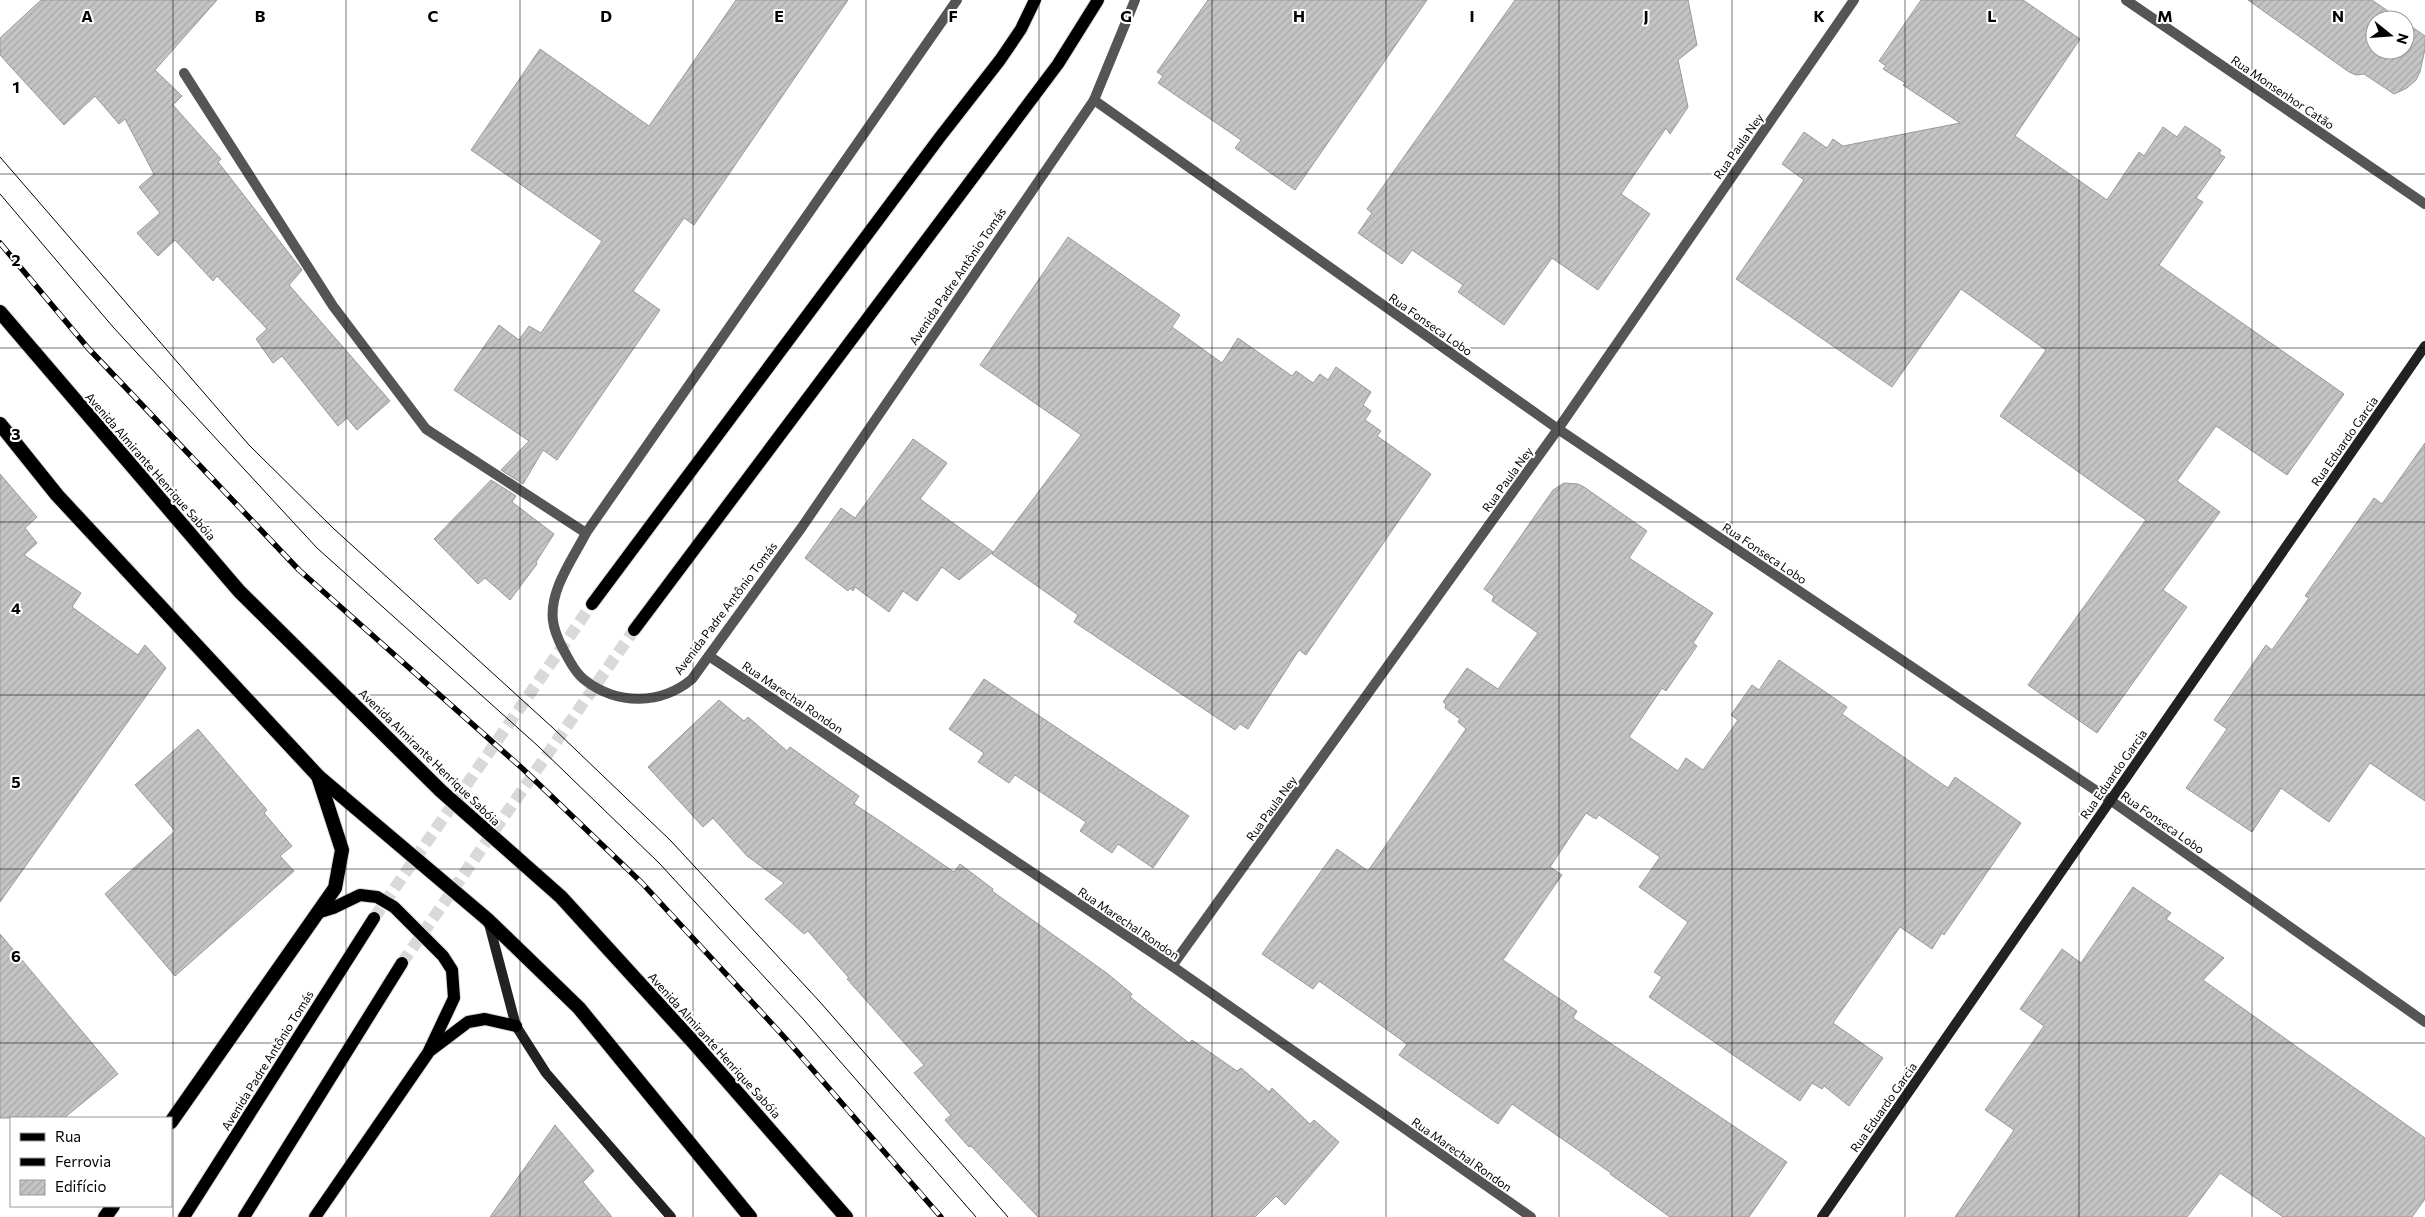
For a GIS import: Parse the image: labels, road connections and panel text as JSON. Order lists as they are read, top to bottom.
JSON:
{
  "streets": {
    "highway": ["Avenida Almirante Henrique Sabóia"],
    "main road": ["Avenida Padre Antônio Tomás", "Rua Eduardo Garcia"],
    "street": [
      "Rua Monsenhor Catão",
      "Rua Paula Ney",
      "Rua Fonseca Lobo",
      "Rua Marechal Rondon"
    ]
  },
  "crossings": [
    ["Rua Paula Ney", "Rua Fonseca Lobo"],
    ["Rua Paula Ney", "Rua Marechal Rondon"],
    ["Avenida Padre Antônio Tomás", "Rua Fonseca Lobo"],
    ["Avenida Padre Antônio Tomás", "Rua Marechal Rondon"],
    ["Rua Fonseca Lobo", "Rua Eduardo Garcia"]
  ],
  "legend": ["Rua", "Ferrovia", "Edifício"],
  "north": "right",
  "grid": {
    "columns": [
      "A",
      "B",
      "C",
      "D",
      "E",
      "F",
      "G",
      "H",
      "I",
      "J",
      "K",
      "L",
      "M",
      "N"
    ],
    "rows": [
      "1",
      "2",
      "3",
      "4",
      "5",
      "6"
    ]
  }
}
